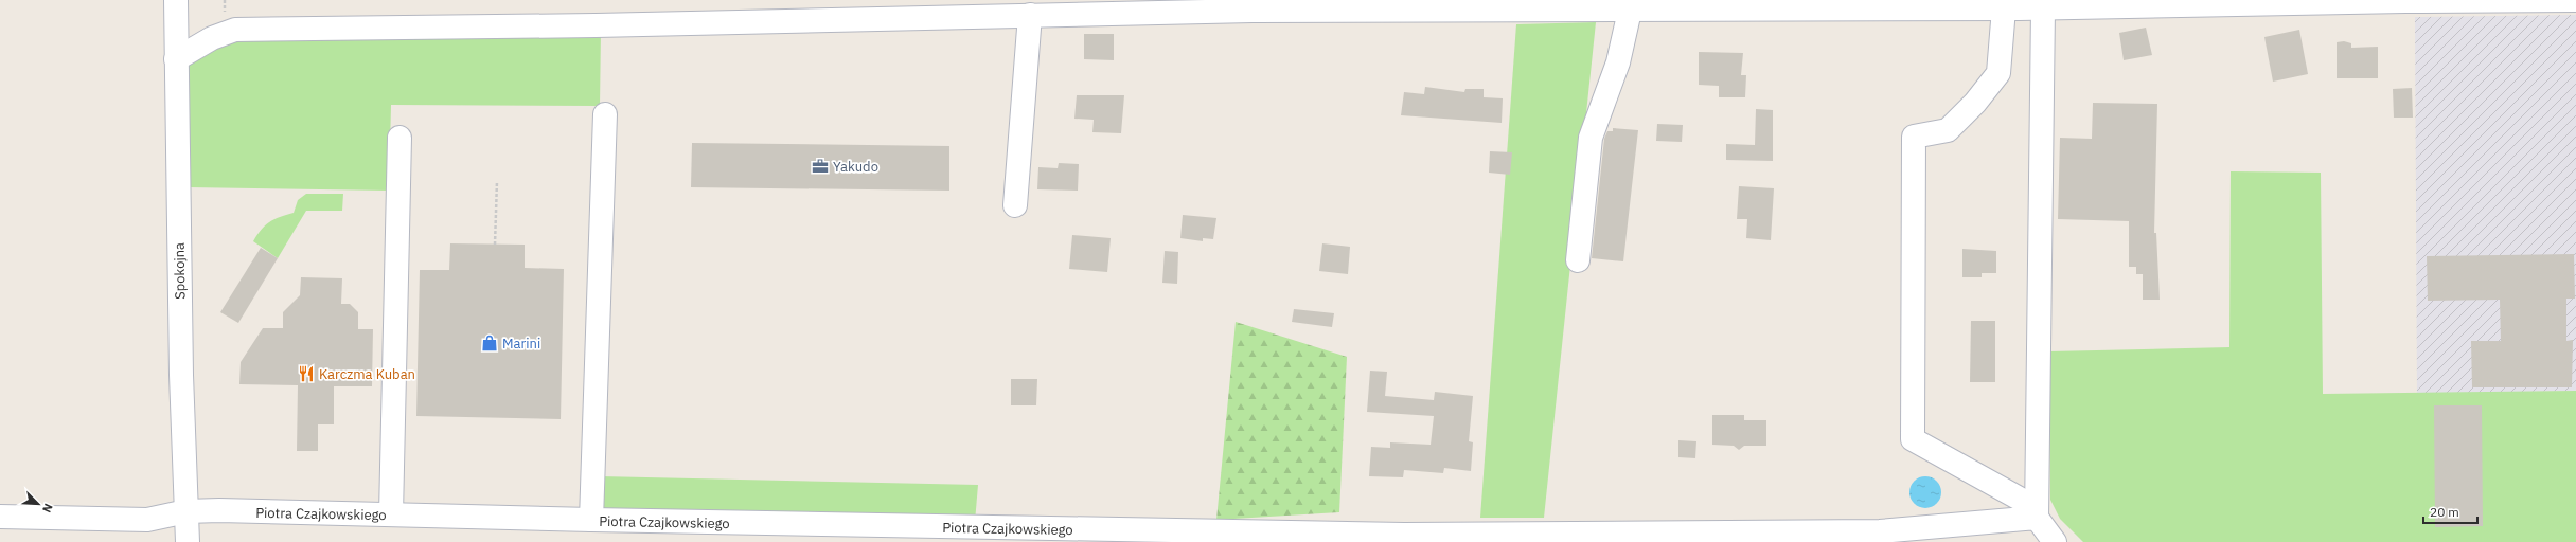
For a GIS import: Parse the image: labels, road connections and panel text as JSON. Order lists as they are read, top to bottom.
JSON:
{
  "streets": {
    "street": ["Spokojna", "Piotra Czajkowskiego"]
  },
  "crossings": [
    ["Spokojna", "Piotra Czajkowskiego"]
  ],
  "places": {
    "office": ["Yakudo"],
    "shop": ["Marini"],
    "restaurant": ["Karczma Kuban"]
  },
  "scale_bar": "20 m",
  "north": "bottom right"
}
